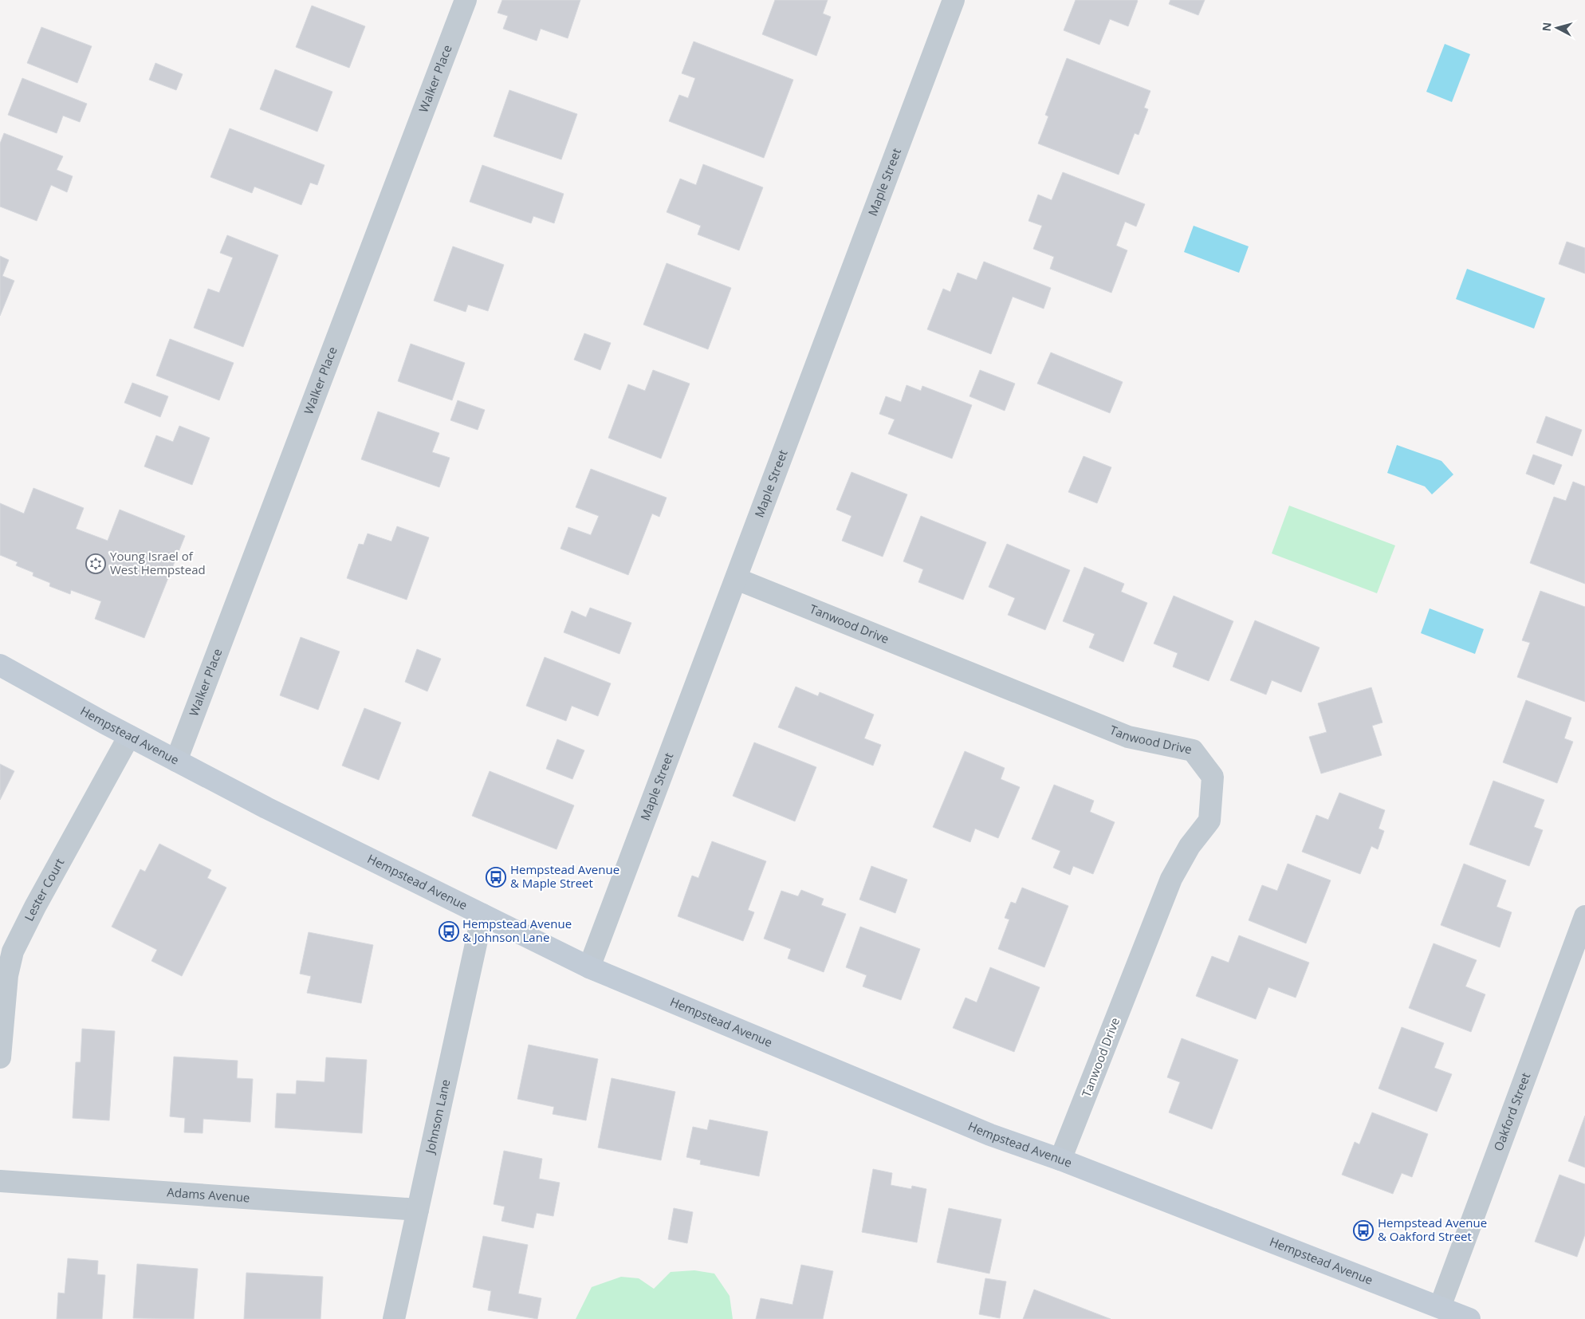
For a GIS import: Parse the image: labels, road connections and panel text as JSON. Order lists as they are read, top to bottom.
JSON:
{
  "streets": {
    "main road": ["Hempstead Avenue"],
    "street": [
      "Walker Place",
      "Maple Street",
      "Tanwood Drive",
      "Lester Court",
      "Oakford Street",
      "Johnson Lane",
      "Adams Avenue"
    ]
  },
  "crossings": [
    ["Walker Place", "Hempstead Avenue"],
    ["Maple Street", "Tanwood Drive"],
    ["Maple Street", "Hempstead Avenue"],
    ["Tanwood Drive", "Hempstead Avenue"],
    ["Hempstead Avenue", "Lester Court"],
    ["Hempstead Avenue", "Oakford Street"],
    ["Hempstead Avenue", "Johnson Lane"],
    ["Johnson Lane", "Adams Avenue"]
  ],
  "places": {
    "synagogue": ["Young Israel of West Hempstead"],
    "bus stop": ["Hempstead Avenue & Maple Street", "Hempstead Avenue & Johnson Lane", "Hempstead Avenue & Oakford Street"]
  },
  "north": "left"
}
